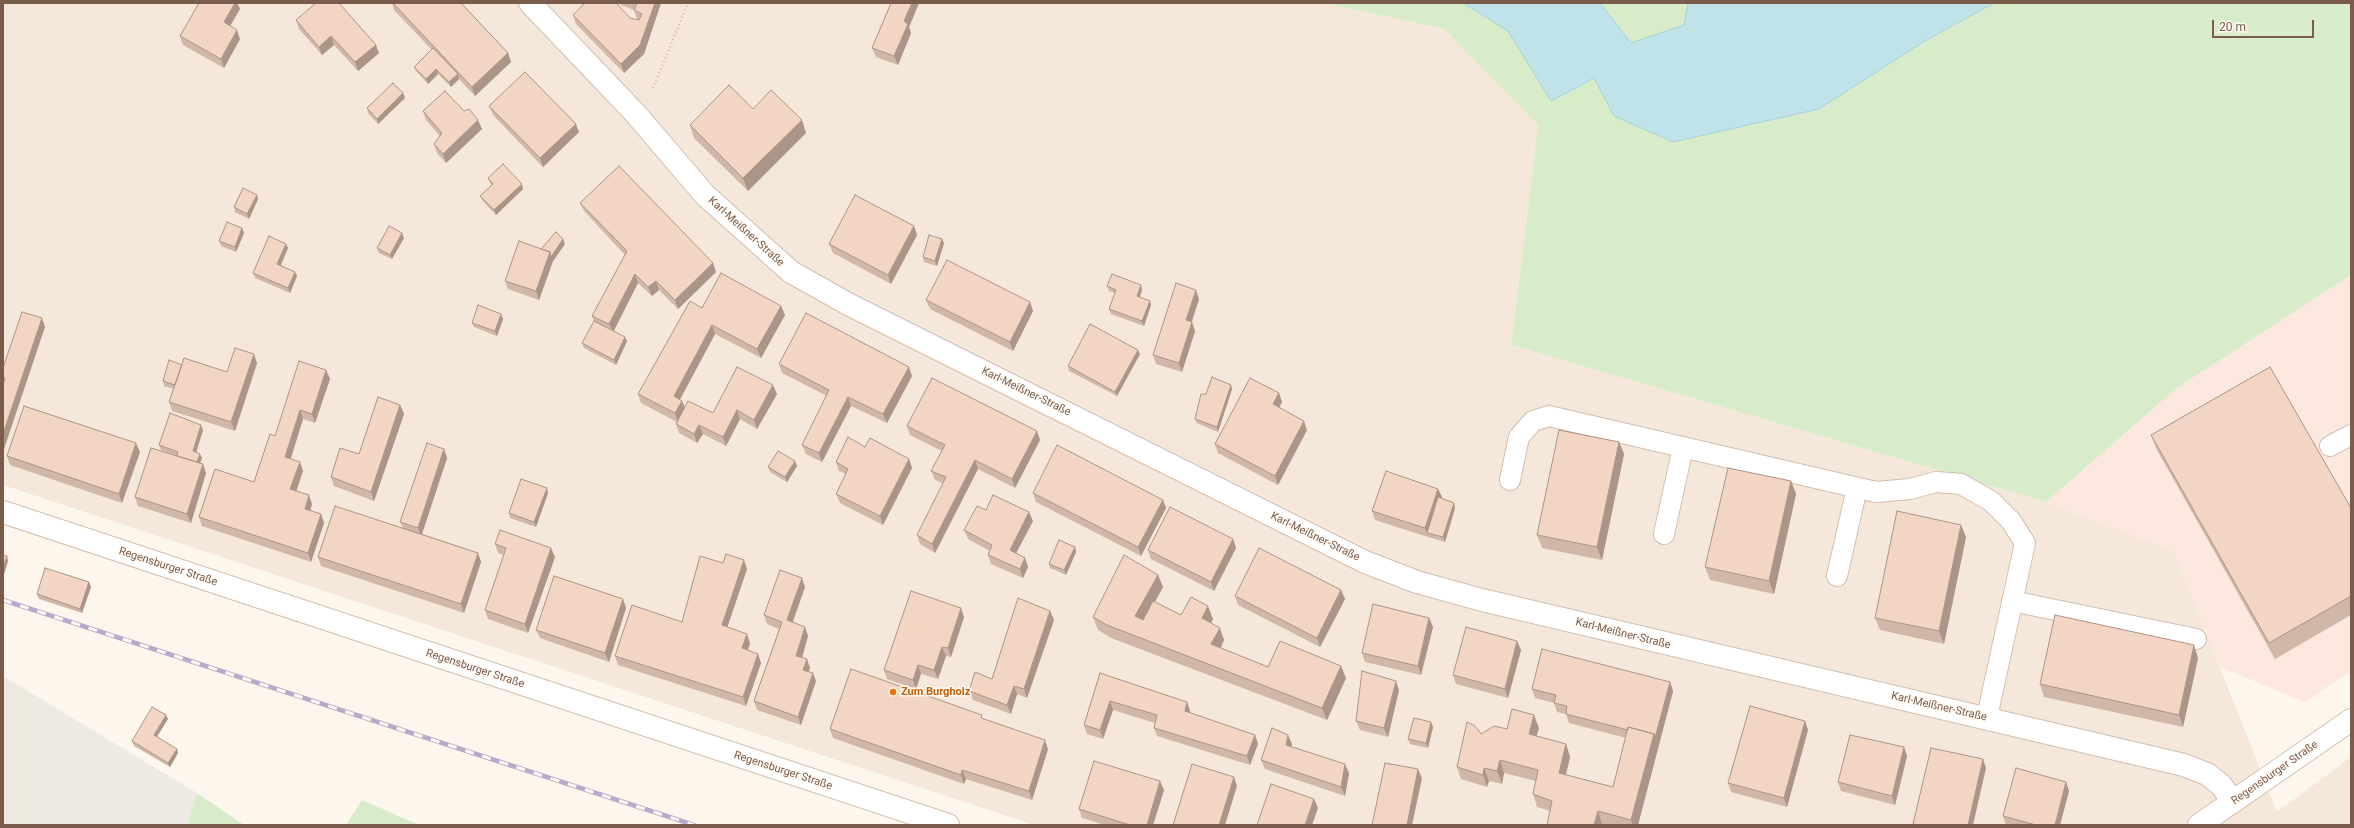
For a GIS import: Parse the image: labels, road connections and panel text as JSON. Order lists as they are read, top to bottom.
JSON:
{
  "streets": {
    "street": ["Karl-Meißner-Straße", "Regensburger Straße"]
  },
  "crossings": [
    ["Karl-Meißner-Straße", "Regensburger Straße"]
  ],
  "places": ["Zum Burgholz"],
  "scale_bar": "20 m"
}
